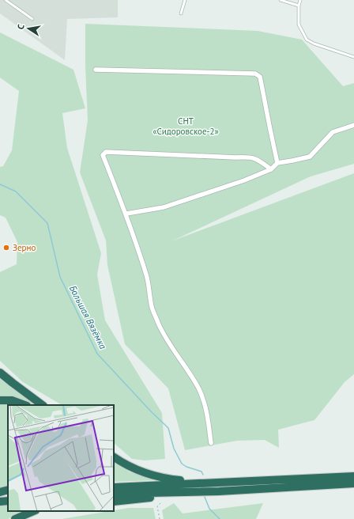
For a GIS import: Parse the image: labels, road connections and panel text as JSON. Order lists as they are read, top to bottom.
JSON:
{
  "water": ["Большая Вязёмка"],
  "parks": ["СНТ «Сидоровское-2»"],
  "places": ["Зерно"],
  "north": "left"
}
